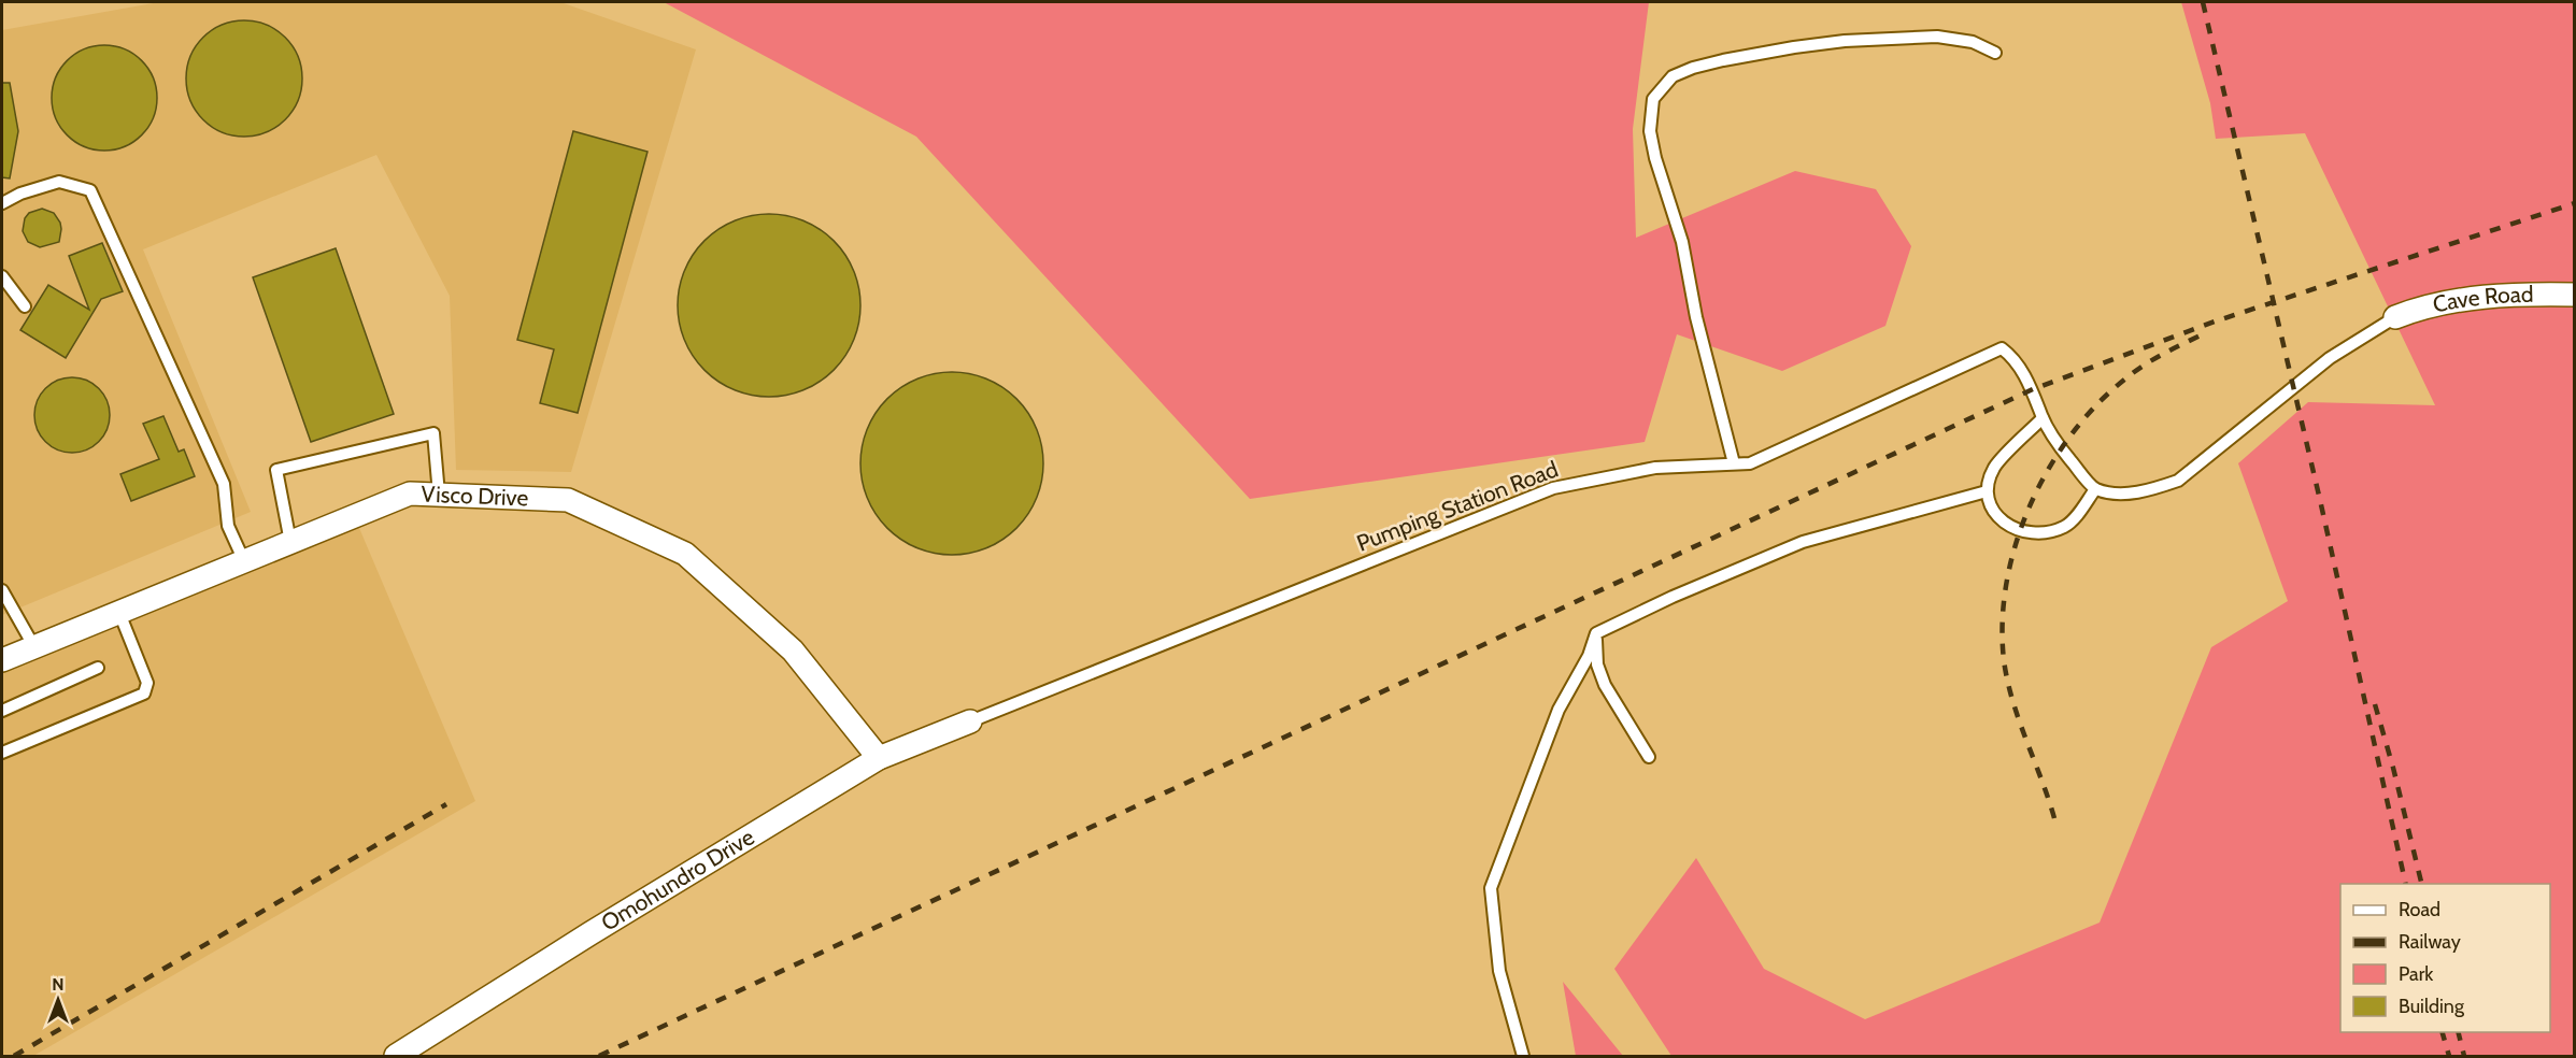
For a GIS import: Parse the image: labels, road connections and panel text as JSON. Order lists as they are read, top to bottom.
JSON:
{
  "streets": {
    "street": ["Cave Road", "Visco Drive", "Omohundro Drive"],
    "lane": ["Pumping Station Road"]
  },
  "crossings": [
    ["Visco Drive", "Omohundro Drive"],
    ["Pumping Station Road", "Omohundro Drive"]
  ],
  "legend": [
    "Road",
    "Railway",
    "Park",
    "Building"
  ],
  "north": "top"
}
